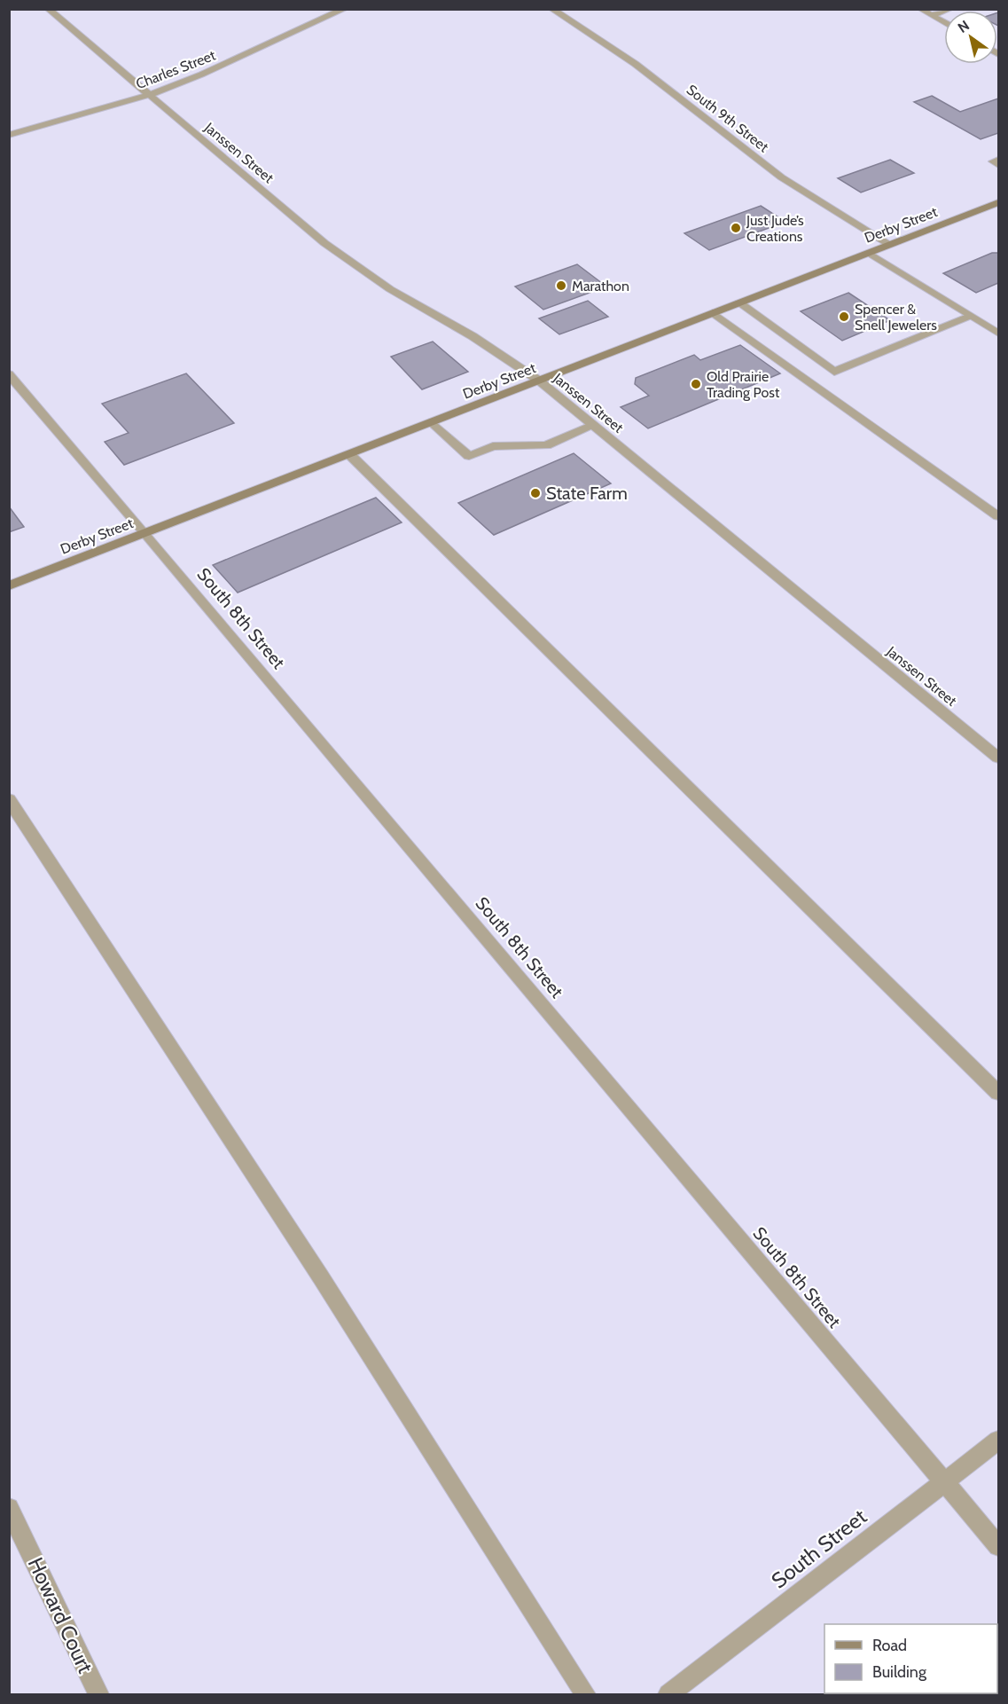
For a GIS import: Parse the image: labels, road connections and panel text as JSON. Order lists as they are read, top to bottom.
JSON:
{
  "streets": {
    "main road": ["Derby Street"],
    "street": [
      "Charles Street",
      "South 9th Street",
      "Janssen Street",
      "South 8th Street",
      "South Street",
      "Howard Court"
    ]
  },
  "crossings": [
    ["Charles Street", "Janssen Street"],
    ["South 9th Street", "Derby Street"],
    ["Janssen Street", "Derby Street"],
    ["Derby Street", "South 8th Street"],
    ["South 8th Street", "South Street"]
  ],
  "places": [
    "Just Jude’s Creations",
    "Marathon",
    "Spencer & Snell Jewelers",
    "Old Prairie Trading Post",
    "State Farm"
  ],
  "legend": ["Road", "Building"],
  "north": "top left"
}
